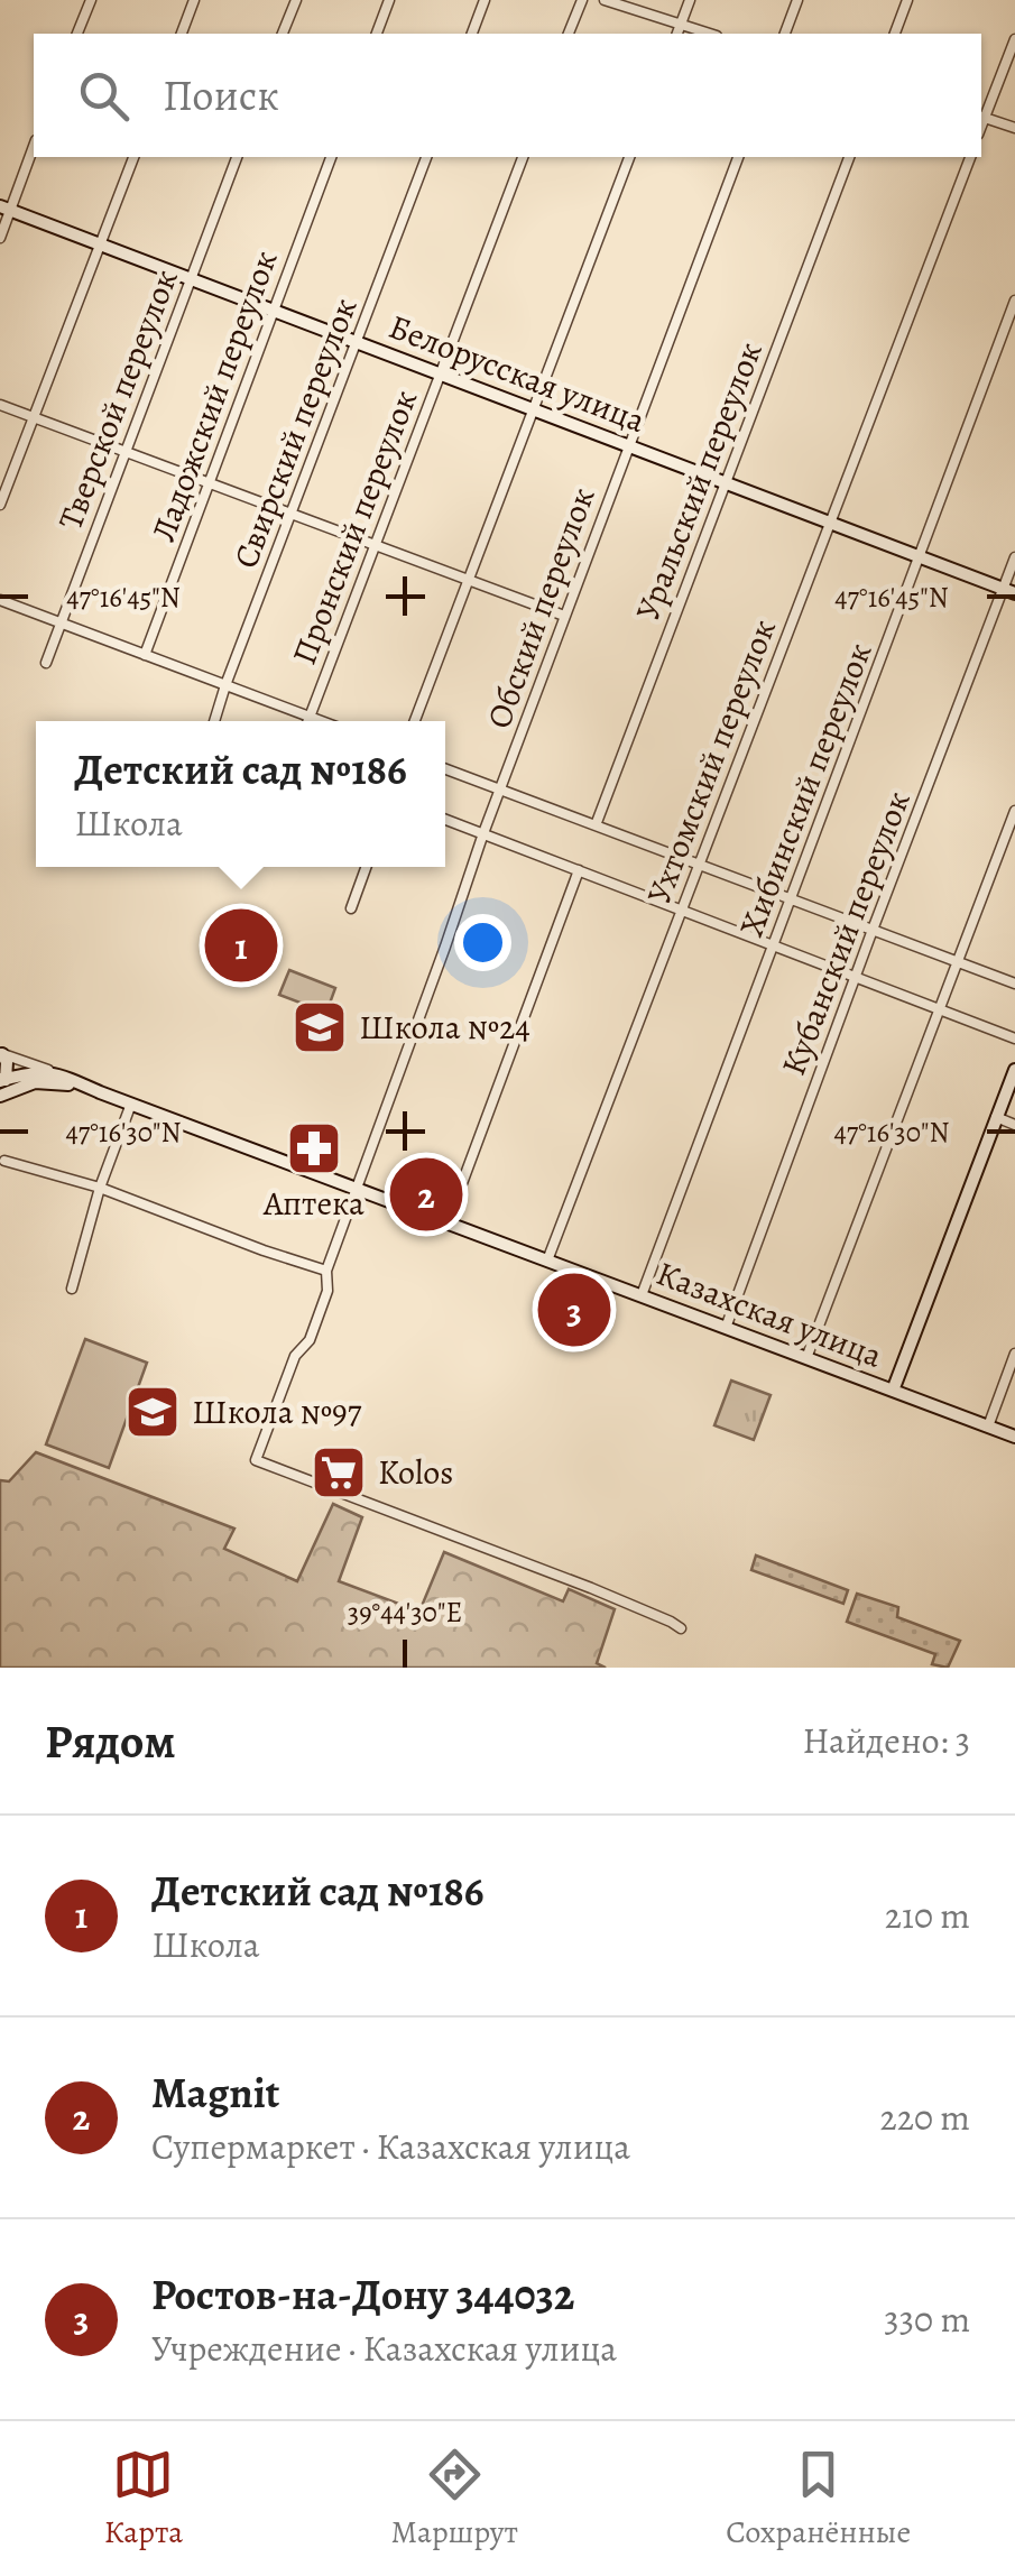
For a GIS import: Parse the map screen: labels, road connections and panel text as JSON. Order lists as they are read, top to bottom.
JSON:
{
  "streets": {
    "main road": ["Белорусская улица", "Казахская улица"],
    "street": [
      "Ладожский переулок",
      "Тверской переулок",
      "Свирский переулок",
      "Уральский переулок",
      "Пронский переулок",
      "Обский переулок",
      "Ухтомский переулок",
      "Хибинский переулок",
      "Кубанский переулок"
    ]
  },
  "crossings": [
    ["Белорусская улица", "Ладожский переулок"],
    ["Белорусская улица", "Тверской переулок"],
    ["Белорусская улица", "Свирский переулок"],
    ["Белорусская улица", "Уральский переулок"],
    ["Белорусская улица", "Пронский переулок"],
    ["Белорусская улица", "Обский переулок"],
    ["Белорусская улица", "Ухтомский переулок"],
    ["Белорусская улица", "Хибинский переулок"],
    ["Белорусская улица", "Кубанский переулок"],
    ["Обский переулок", "Казахская улица"],
    ["Ухтомский переулок", "Казахская улица"],
    ["Хибинский переулок", "Казахская улица"],
    ["Кубанский переулок", "Казахская улица"]
  ],
  "places": {
    "school or university": ["Школа №24", "Школа №97"],
    "pharmacy": ["Аптека"],
    "supermarket": ["Kolos"]
  },
  "page": {
    "search": "Поиск",
    "popup": ["Детский сад №186", "Школа"],
    "pins": ["1", "2", "3"],
    "heading": ["Рядом", "Найдено: 3"],
    "list": [
      {
        "mark": "1",
        "name": "Детский сад №186",
        "note": "Школа",
        "value": "210 m"
      },
      {
        "mark": "2",
        "name": "Magnit",
        "note": "Супермаркет · Казахская улица",
        "value": "220 m"
      },
      {
        "mark": "3",
        "name": "Ростов-на-Дону 344032",
        "note": "Учреждение · Казахская улица",
        "value": "330 m"
      }
    ],
    "nav": ["Карта", "Маршрут", "Сохранённые"]
  },
  "coordinates": ["47°16'45\"N", "47°16'30\"N", "39°44'30\"E"]
}
